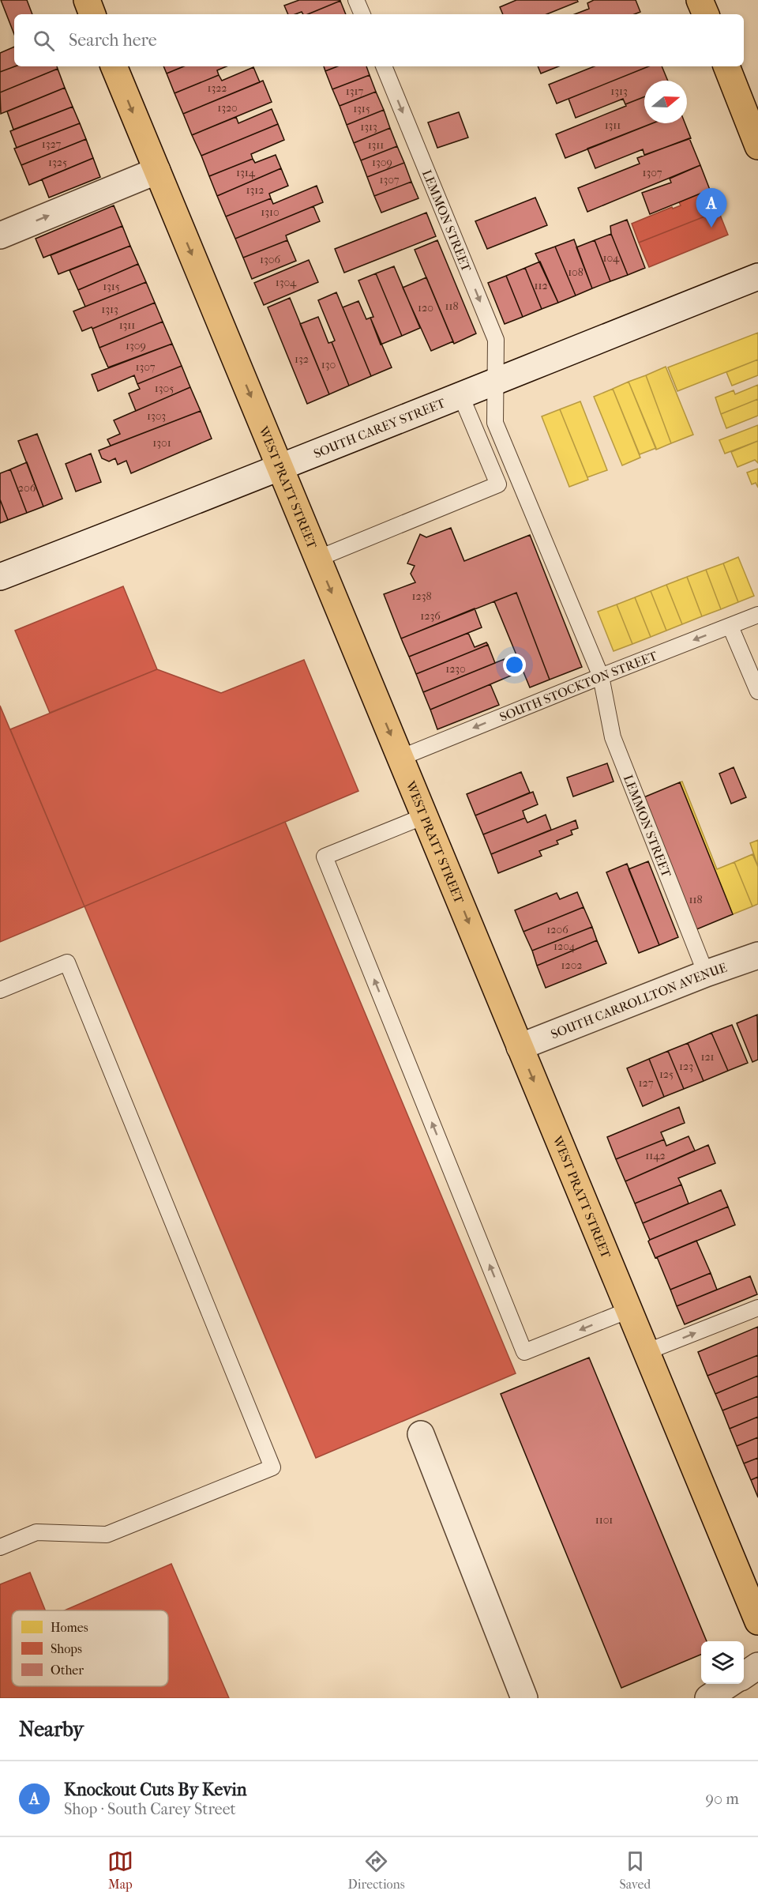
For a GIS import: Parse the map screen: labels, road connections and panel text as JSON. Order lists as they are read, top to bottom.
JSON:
{
  "streets": {
    "main road": ["SOUTH CAREY STREET", "WEST PRATT STREET", "SOUTH CARROLLTON AVENUE"],
    "lane": ["LEMMON STREET", "SOUTH STOCKTON STREET"]
  },
  "crossings": [
    ["LEMMON STREET", "SOUTH CAREY STREET"],
    ["LEMMON STREET", "SOUTH STOCKTON STREET"],
    ["LEMMON STREET", "SOUTH CARROLLTON AVENUE"],
    ["SOUTH CAREY STREET", "WEST PRATT STREET"],
    ["WEST PRATT STREET", "SOUTH STOCKTON STREET"],
    ["WEST PRATT STREET", "SOUTH CARROLLTON AVENUE"]
  ],
  "one_way": ["WEST PRATT STREET", "SOUTH STOCKTON STREET"],
  "house_numbers": [
    "1322",
    "1317",
    "1313",
    "1320",
    "1315",
    "1311",
    "1313",
    "1327",
    "1311",
    "1325",
    "1309",
    "1314",
    "1307",
    "1307",
    "1312",
    "1310",
    "104",
    "1306",
    "108",
    "1304",
    "112",
    "1315",
    "118",
    "120",
    "1313",
    "1311",
    "1309",
    "132",
    "130",
    "1307",
    "1305",
    "1303",
    "1301",
    "206",
    "1238",
    "1236",
    "1230",
    "118",
    "1206",
    "1204",
    "1202",
    "121",
    "123",
    "125",
    "127",
    "1142",
    "1101"
  ],
  "legend": ["Homes", "Shops", "Other"],
  "north": "right",
  "page": {
    "search": "Search here",
    "pins": "A",
    "heading": "Nearby",
    "list": [
      {
        "mark": "A",
        "name": "Knockout Cuts By Kevin",
        "note": "Shop · South Carey Street",
        "value": "90 m"
      }
    ],
    "nav": ["Map", "Directions", "Saved"]
  }
}
